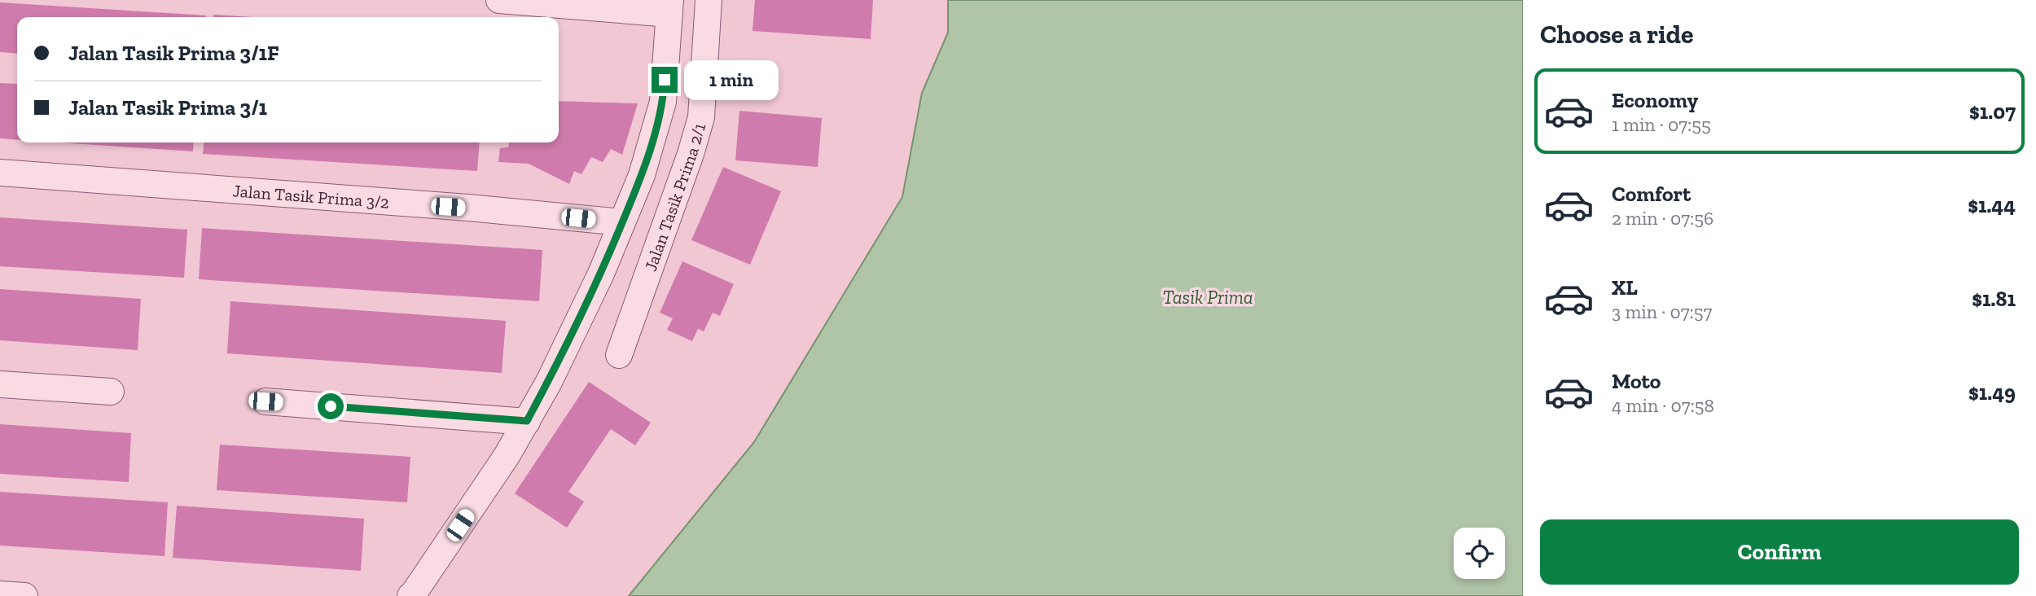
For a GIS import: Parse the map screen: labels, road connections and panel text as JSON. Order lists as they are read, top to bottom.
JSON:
{
  "streets": {
    "street": ["Jalan Tasik Prima 3/2", "Jalan Tasik Prima 2/1"]
  },
  "water": ["Tasik Prima"],
  "page": {
    "heading": "Choose a ride",
    "banner": ["Jalan Tasik Prima 3/1F", "Jalan Tasik Prima 3/1"],
    "bubble": "1 min",
    "list": [
      {
        "name": "Economy",
        "note": "1 min · 07:55",
        "value": "$1.07"
      },
      {
        "name": "Comfort",
        "note": "2 min · 07:56",
        "value": "$1.44"
      },
      {
        "name": "XL",
        "note": "3 min · 07:57",
        "value": "$1.81"
      },
      {
        "name": "Moto",
        "note": "4 min · 07:58",
        "value": "$1.49"
      }
    ],
    "buttons": "Confirm"
  }
}
